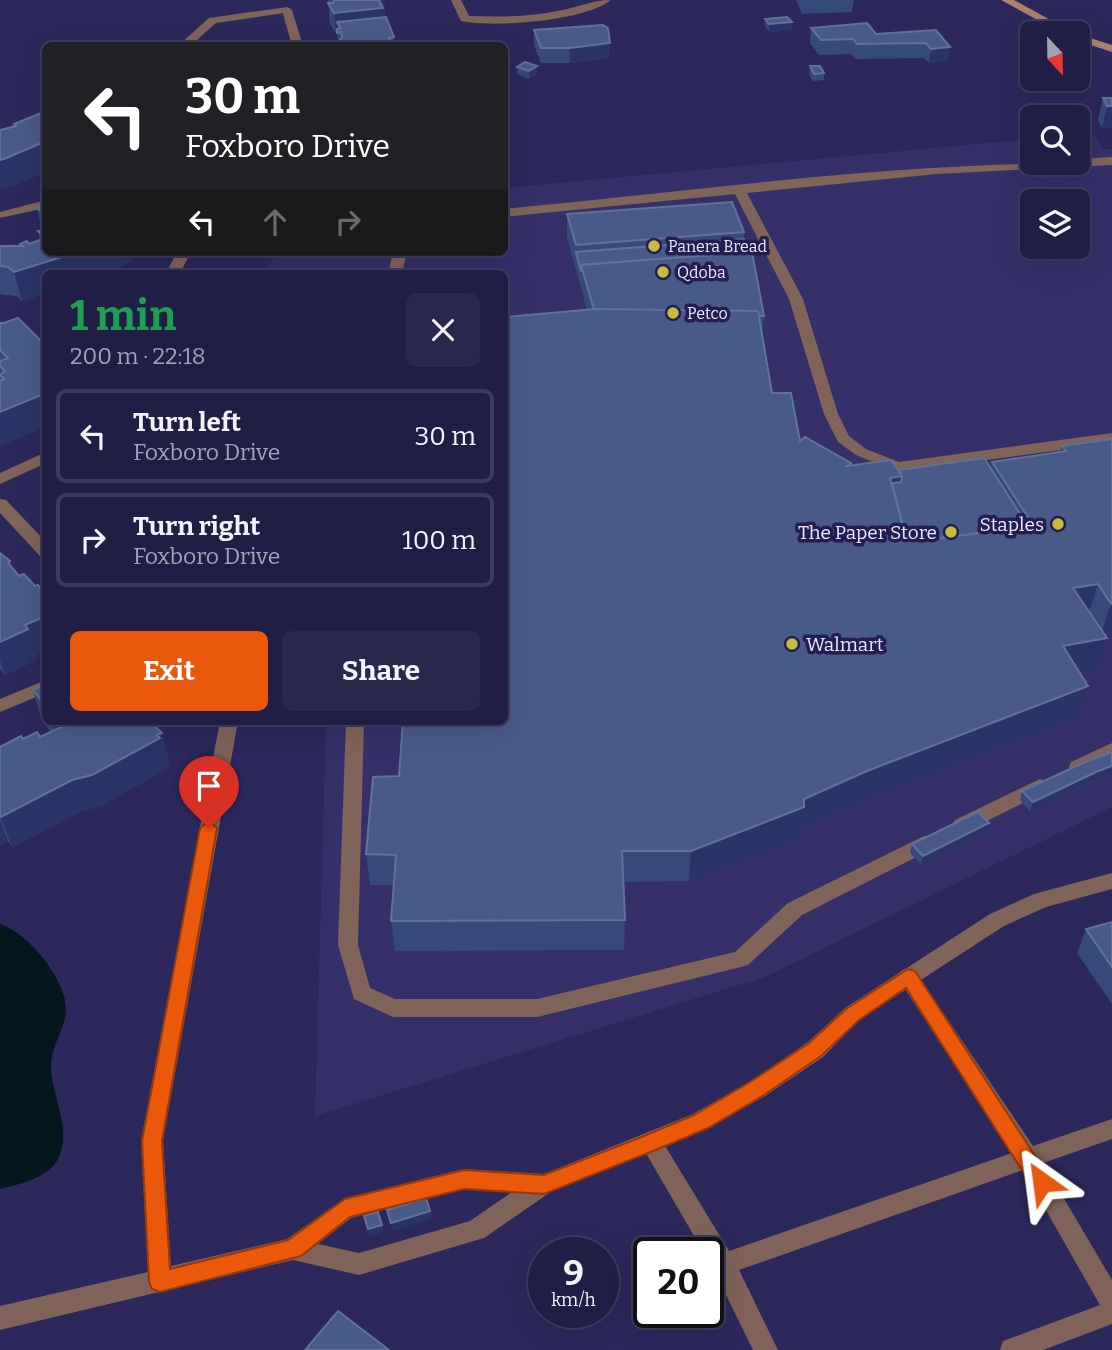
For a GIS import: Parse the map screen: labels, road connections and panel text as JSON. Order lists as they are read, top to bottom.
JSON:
{
  "places": [
    "Panera Bread",
    "Qdoba",
    "Petco",
    "Staples",
    "The Paper Store",
    "Walmart"
  ],
  "north": "bottom",
  "page": {
    "turn": ["30 m", "Foxboro Drive"],
    "heading": ["1 min", "200 m · 22:18"],
    "list": [
      {
        "name": "Turn left",
        "note": "Foxboro Drive",
        "value": "30 m"
      },
      {
        "name": "Turn right",
        "note": "Foxboro Drive",
        "value": "100 m"
      }
    ],
    "buttons": ["Exit", "Share"],
    "speed": "9 km/h",
    "limit": "20"
  }
}
